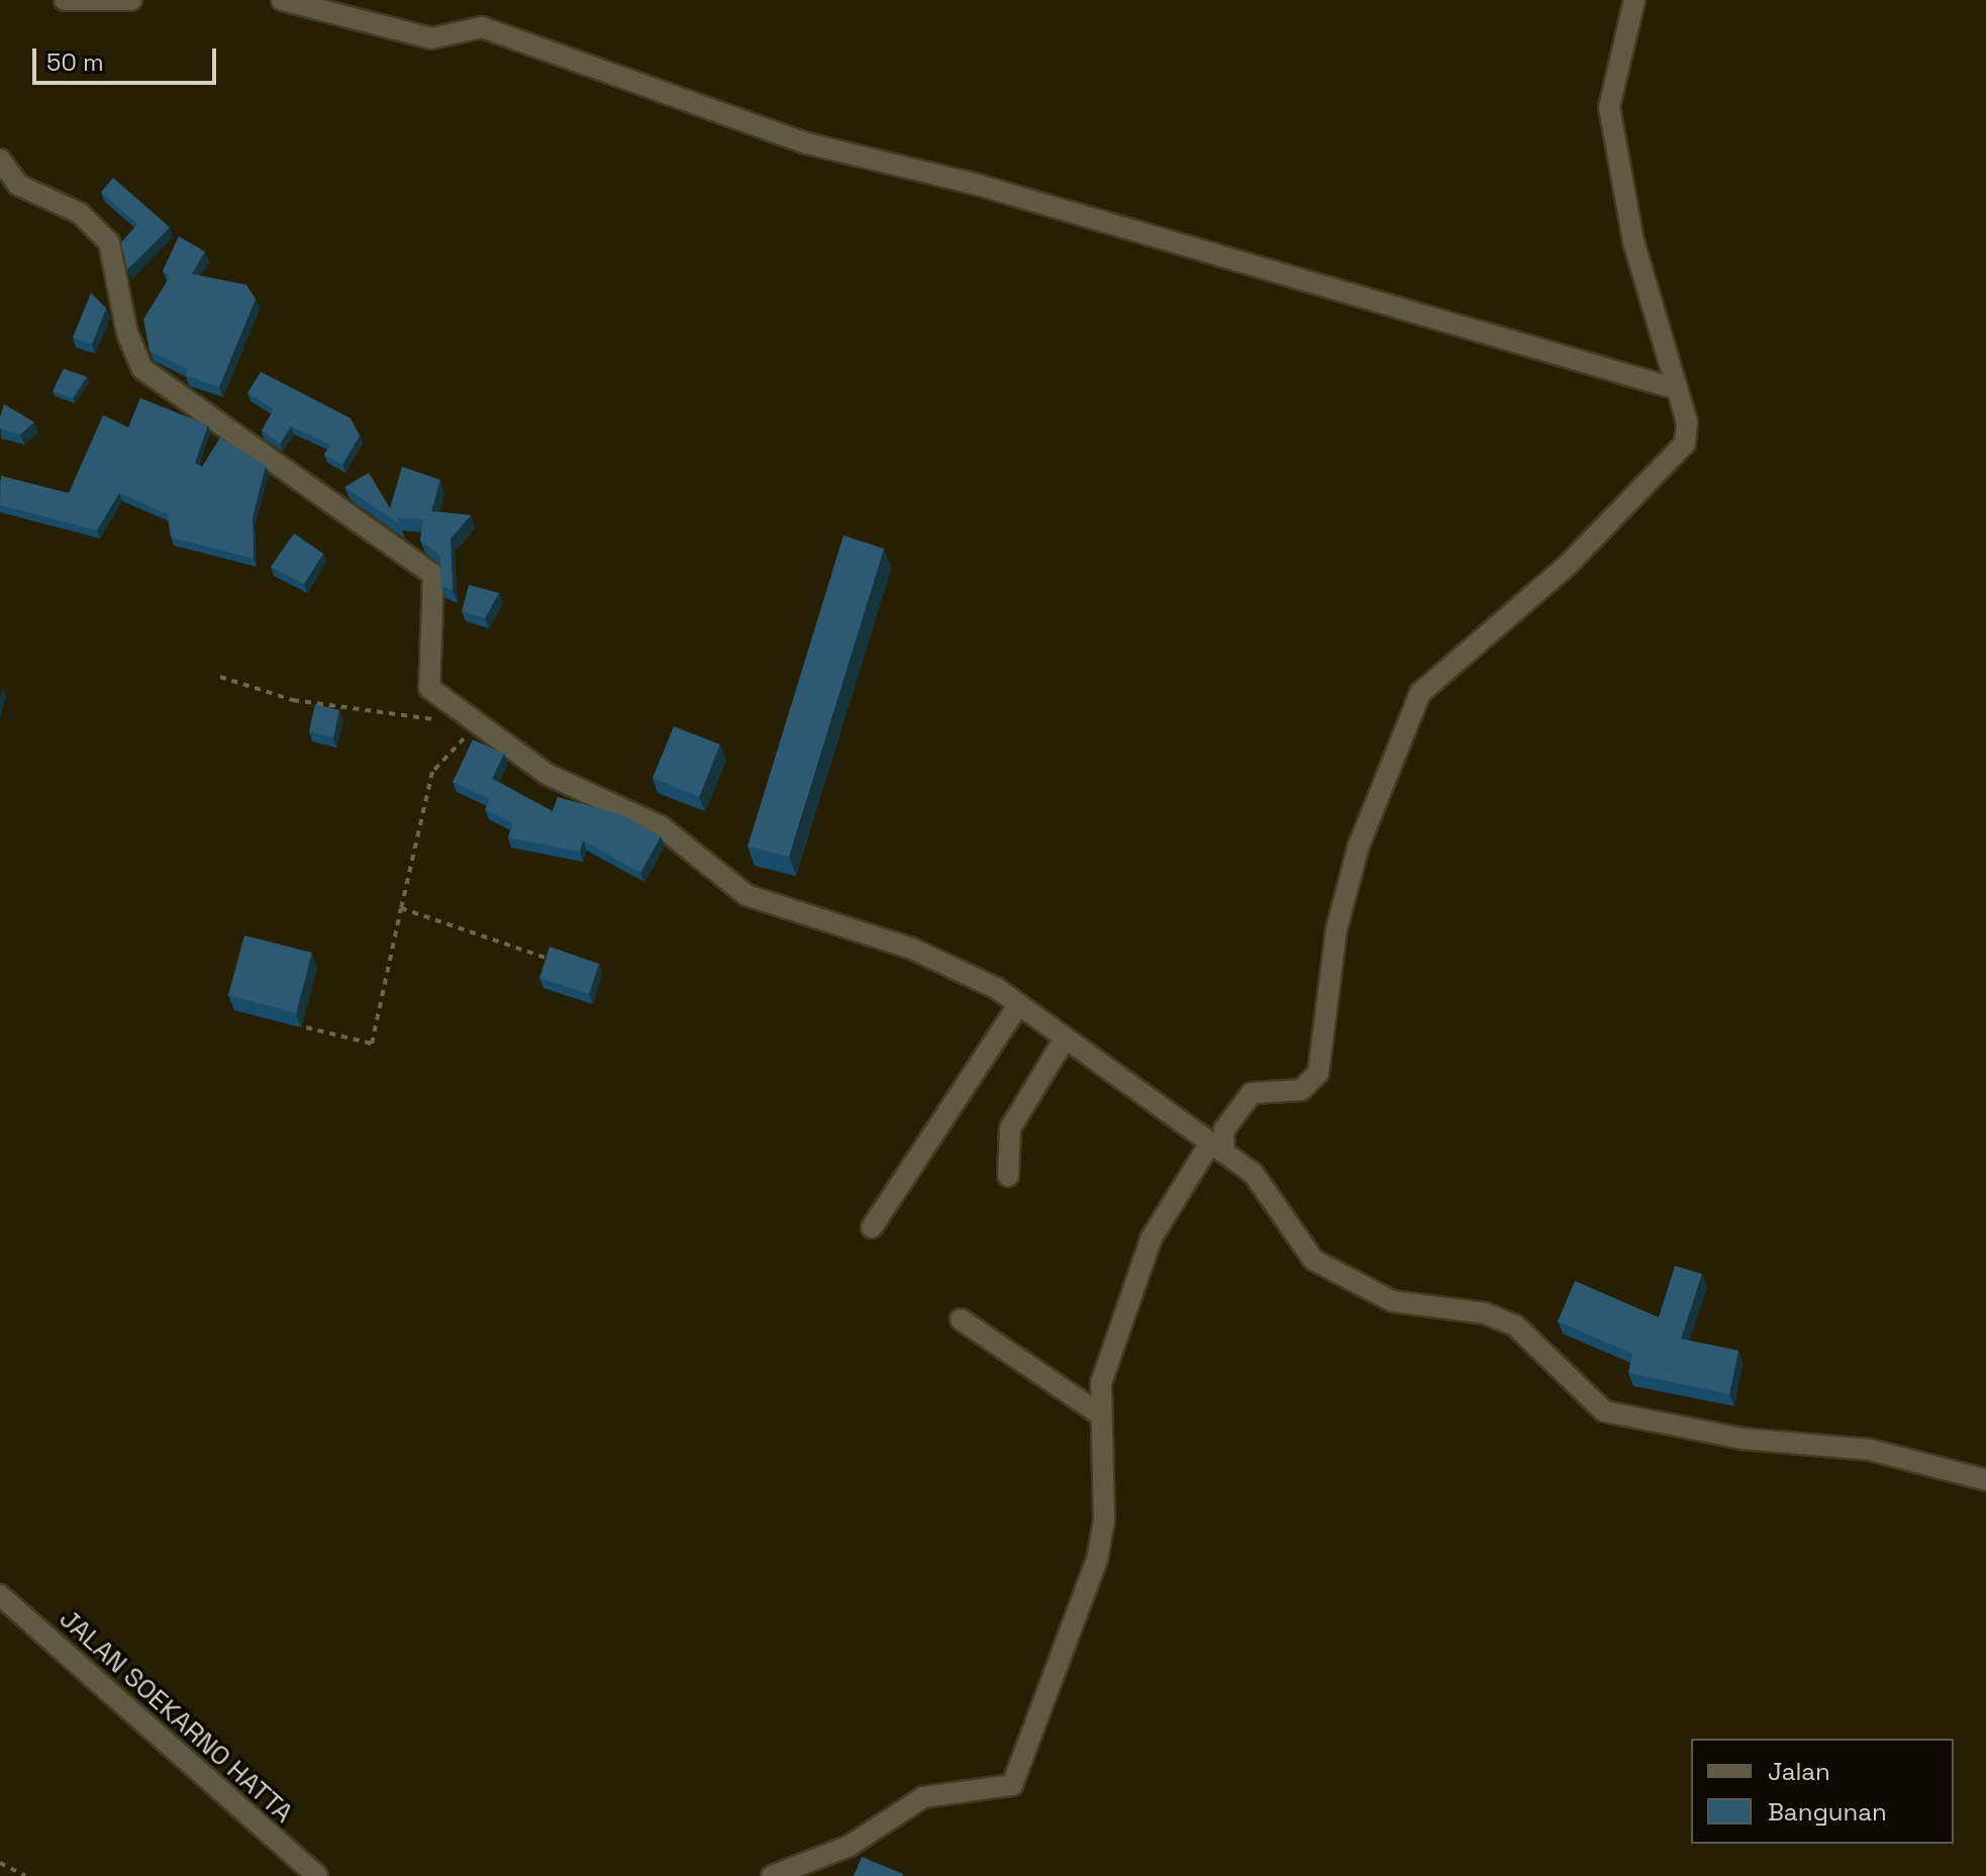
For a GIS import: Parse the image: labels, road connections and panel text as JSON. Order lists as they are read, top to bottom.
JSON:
{
  "streets": {
    "street": ["JALAN SOEKARNO HATTA"]
  },
  "legend": ["Jalan", "Bangunan"],
  "scale_bar": "50 m"
}
